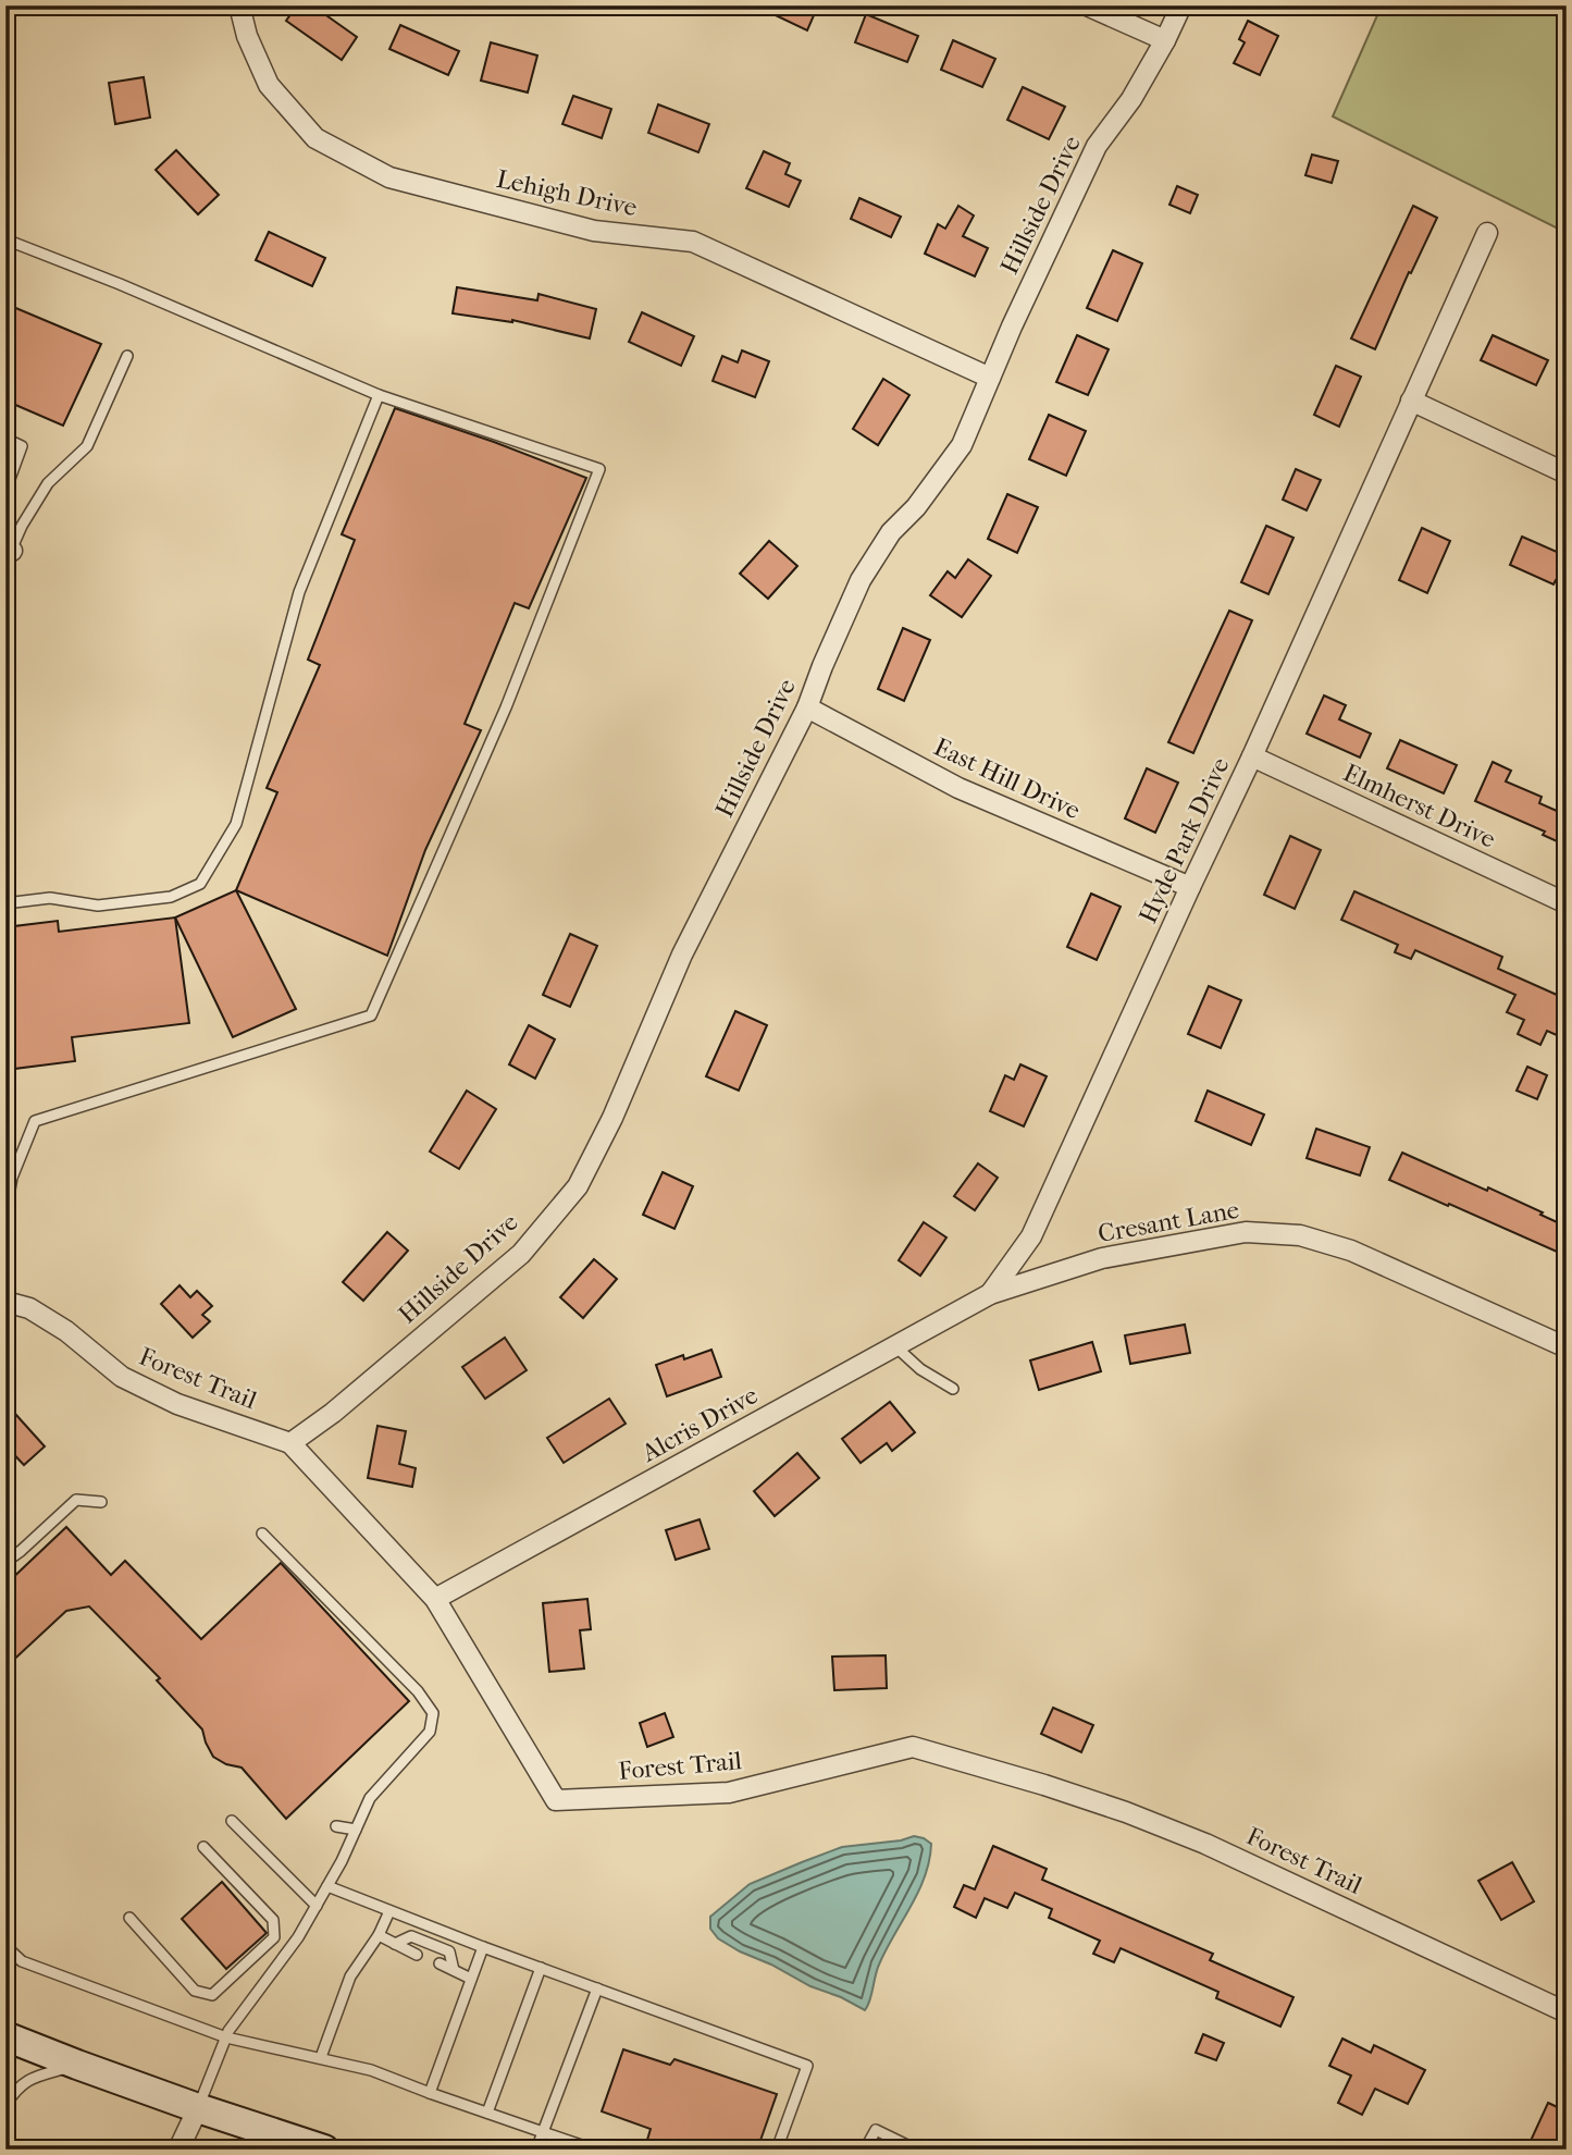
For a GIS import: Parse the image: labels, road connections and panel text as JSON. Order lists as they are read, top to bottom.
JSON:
{
  "streets": {
    "street": [
      "Lehigh Drive",
      "Hillside Drive",
      "East Hill Drive",
      "Elmherst Drive",
      "Hyde Park Drive",
      "Cresant Lane",
      "Forest Trail",
      "Alcris Drive"
    ]
  },
  "crossings": [
    ["Lehigh Drive", "Hillside Drive"],
    ["Hillside Drive", "East Hill Drive"],
    ["Hillside Drive", "Forest Trail"],
    ["East Hill Drive", "Hyde Park Drive"],
    ["Elmherst Drive", "Hyde Park Drive"],
    ["Hyde Park Drive", "Cresant Lane"],
    ["Hyde Park Drive", "Alcris Drive"],
    ["Cresant Lane", "Alcris Drive"],
    ["Forest Trail", "Alcris Drive"]
  ]
}
